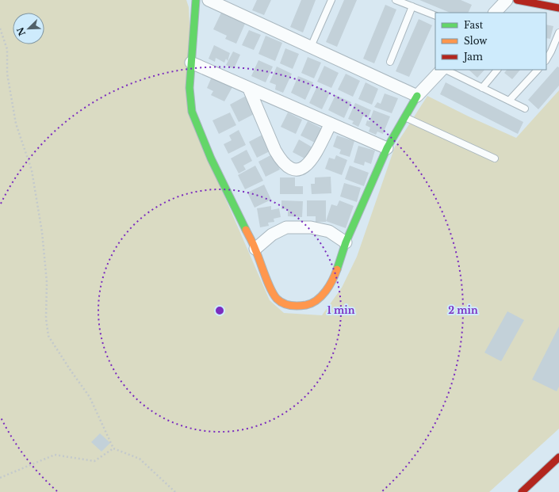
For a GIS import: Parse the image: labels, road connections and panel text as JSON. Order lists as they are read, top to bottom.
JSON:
{
  "legend": ["Fast", "Slow", "Jam"],
  "north": "bottom left",
  "rings": ["1 min", "2 min"]
}
